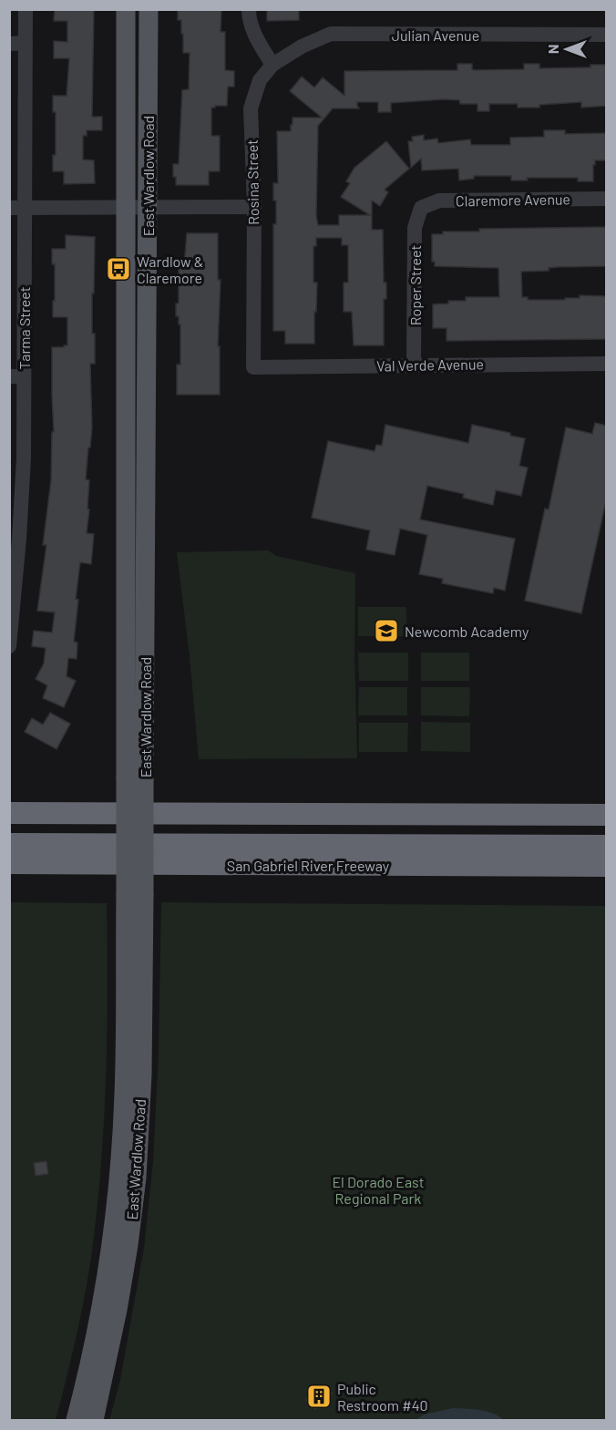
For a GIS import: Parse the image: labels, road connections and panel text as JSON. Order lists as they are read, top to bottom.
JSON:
{
  "streets": {
    "highway": ["San Gabriel River Freeway"],
    "main road": ["East Wardlow Road"],
    "street": [
      "Julian Avenue",
      "Rosina Street",
      "Claremore Avenue",
      "Roper Street",
      "Tarma Street",
      "Val Verde Avenue"
    ]
  },
  "crossings": [
    ["Julian Avenue", "Rosina Street"],
    ["Rosina Street", "Val Verde Avenue"],
    ["Claremore Avenue", "Roper Street"],
    ["Roper Street", "Val Verde Avenue"]
  ],
  "parks": ["El Dorado East Regional Park"],
  "places": {
    "bus stop": ["Wardlow & Claremore"],
    "school or university": ["Newcomb Academy"],
    "building": ["Public Restroom #40"]
  },
  "north": "left"
}
